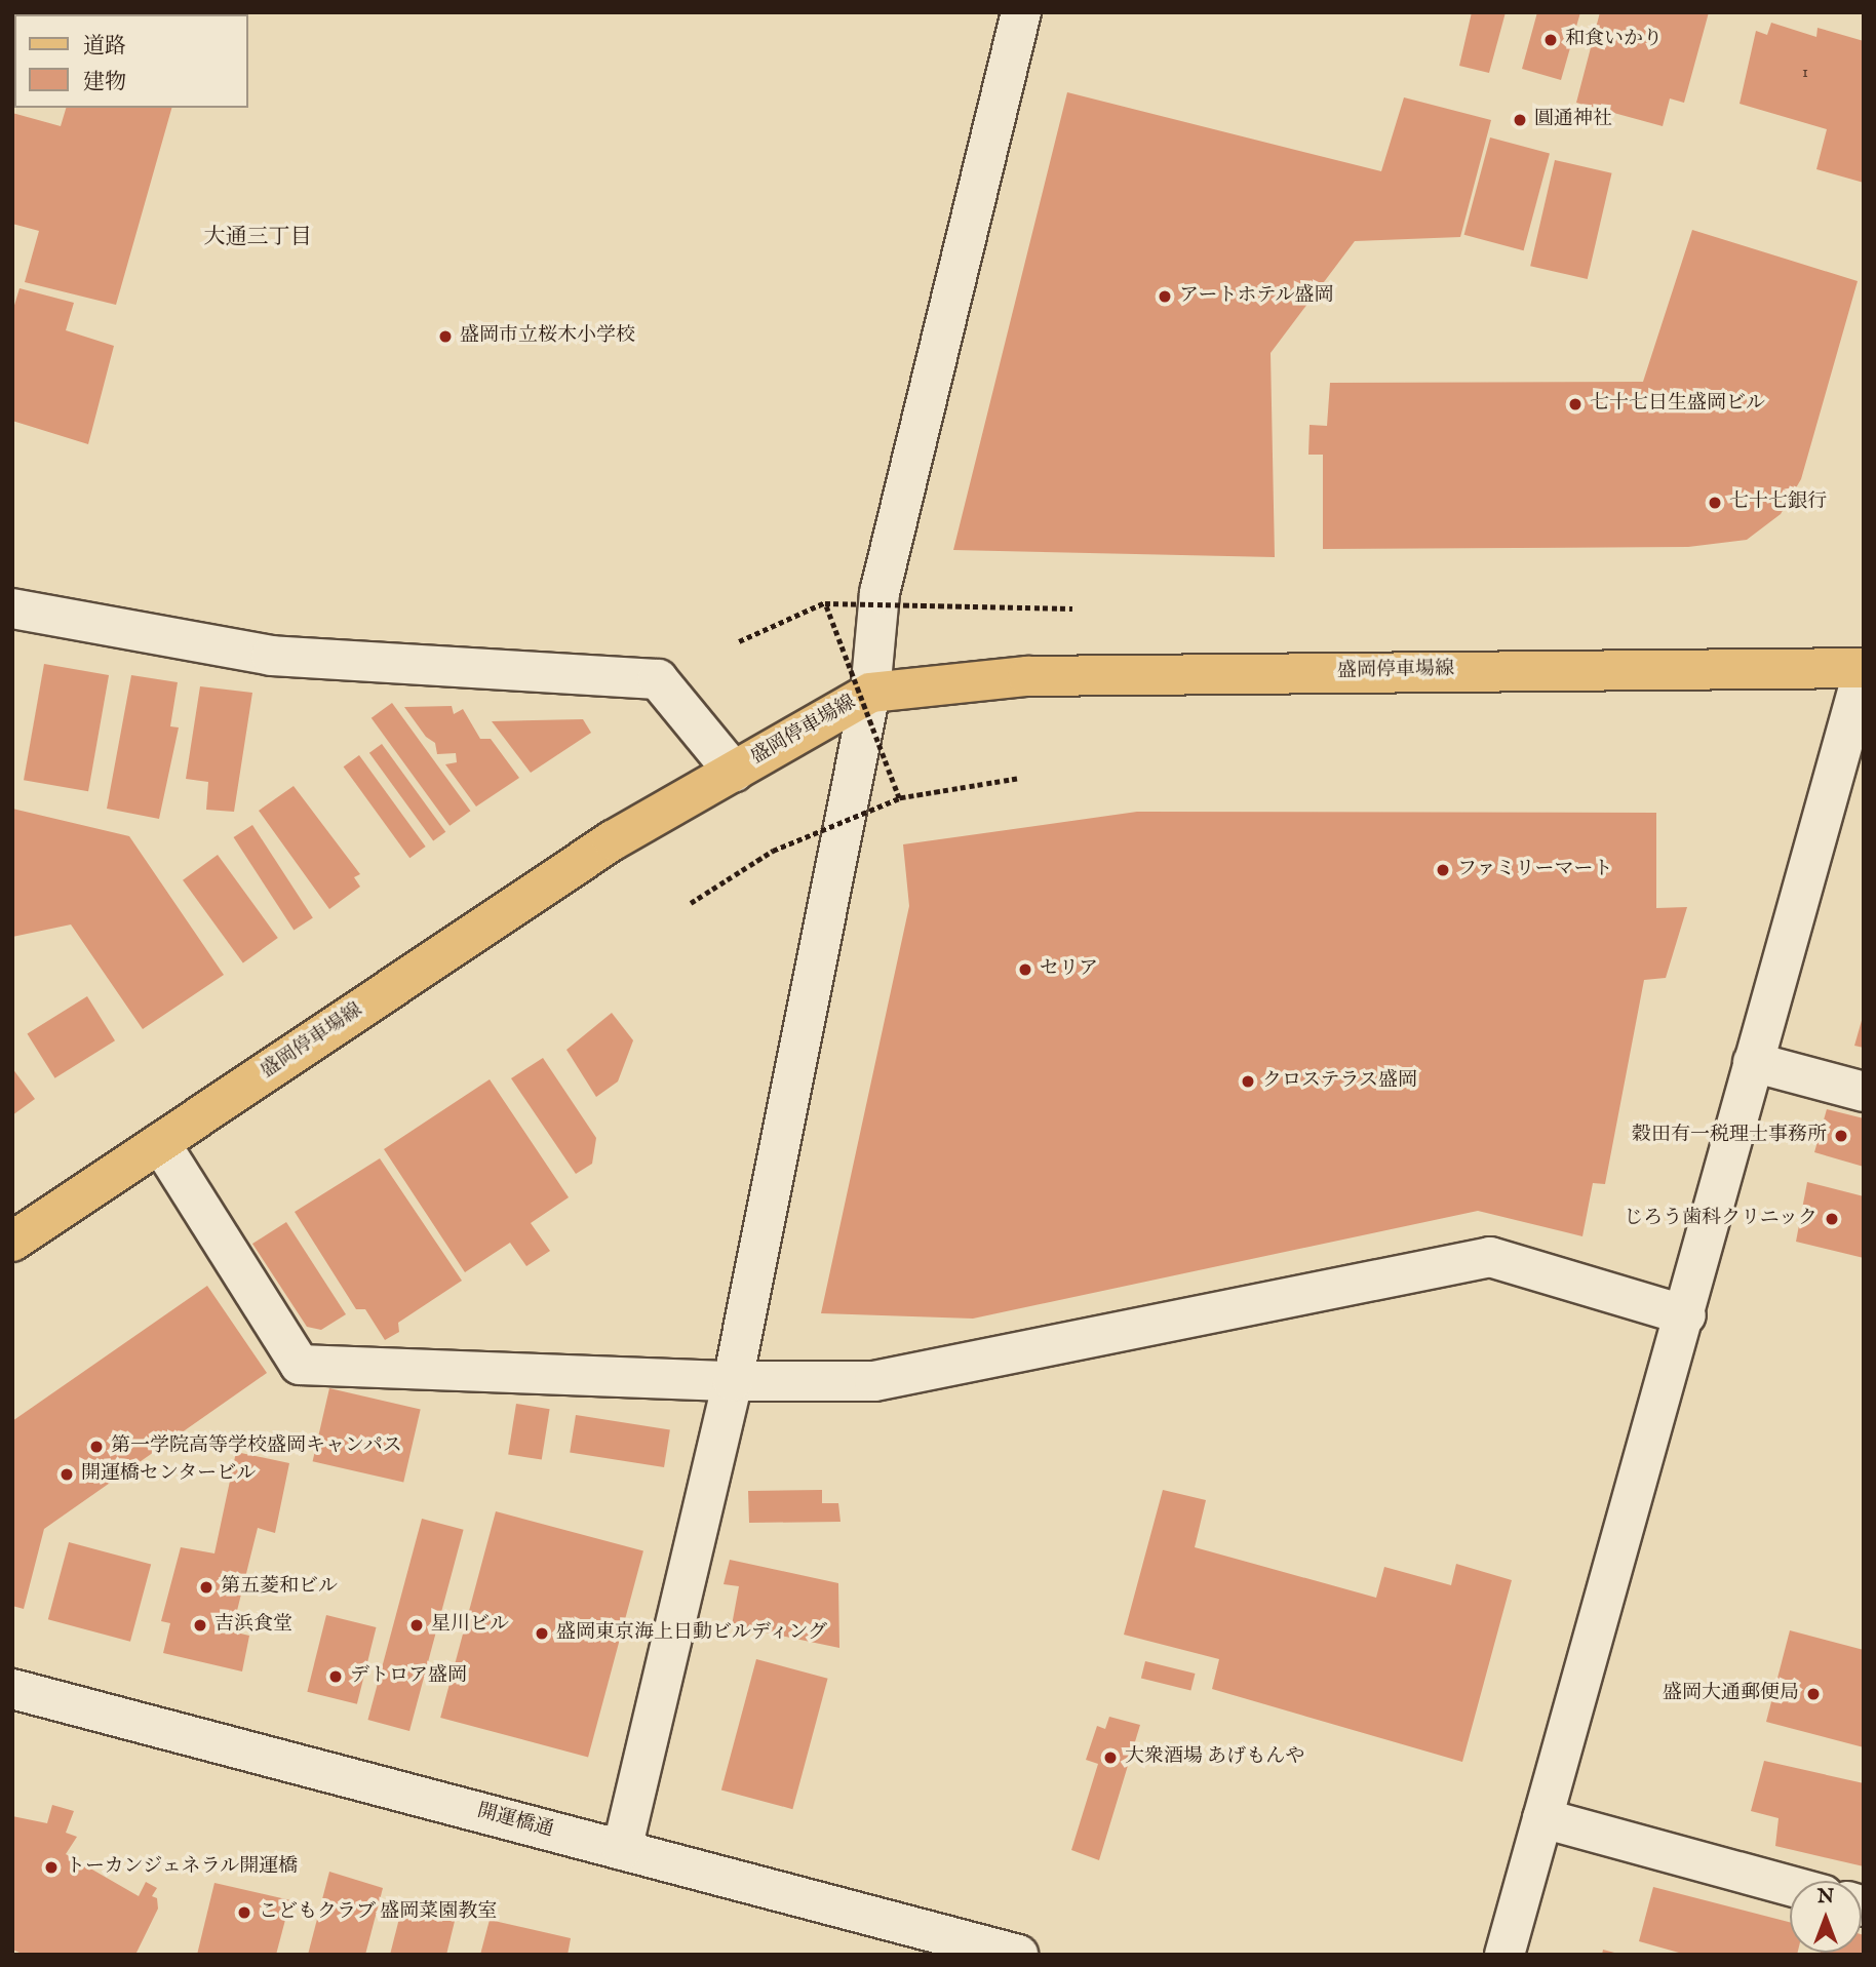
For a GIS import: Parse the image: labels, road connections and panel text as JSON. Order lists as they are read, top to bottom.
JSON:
{
  "streets": {
    "main road": ["盛岡停車場線"],
    "street": ["開運橋通"]
  },
  "districts": ["大通三丁目"],
  "places": [
    "和食いかり",
    "圓通神社",
    "アートホテル盛岡",
    "盛岡市立桜木小学校",
    "七十七日生盛岡ビル",
    "七十七銀行",
    "ファミリーマート",
    "セリア",
    "クロステラス盛岡",
    "穀田有一税理士事務所",
    "じろう歯科クリニック",
    "第一学院高等学校盛岡キャンパス",
    "開運橋センタービル",
    "第五菱和ビル",
    "吉浜食堂",
    "星川ビル",
    "盛岡東京海上日動ビルディング",
    "デトロア盛岡",
    "盛岡大通郵便局",
    "大衆酒場 あげもんや",
    "トーカンジェネラル開運橋",
    "こどもクラブ 盛岡菜園教室"
  ],
  "house_numbers": ["1"],
  "legend": ["道路", "建物"],
  "north": "top"
}
